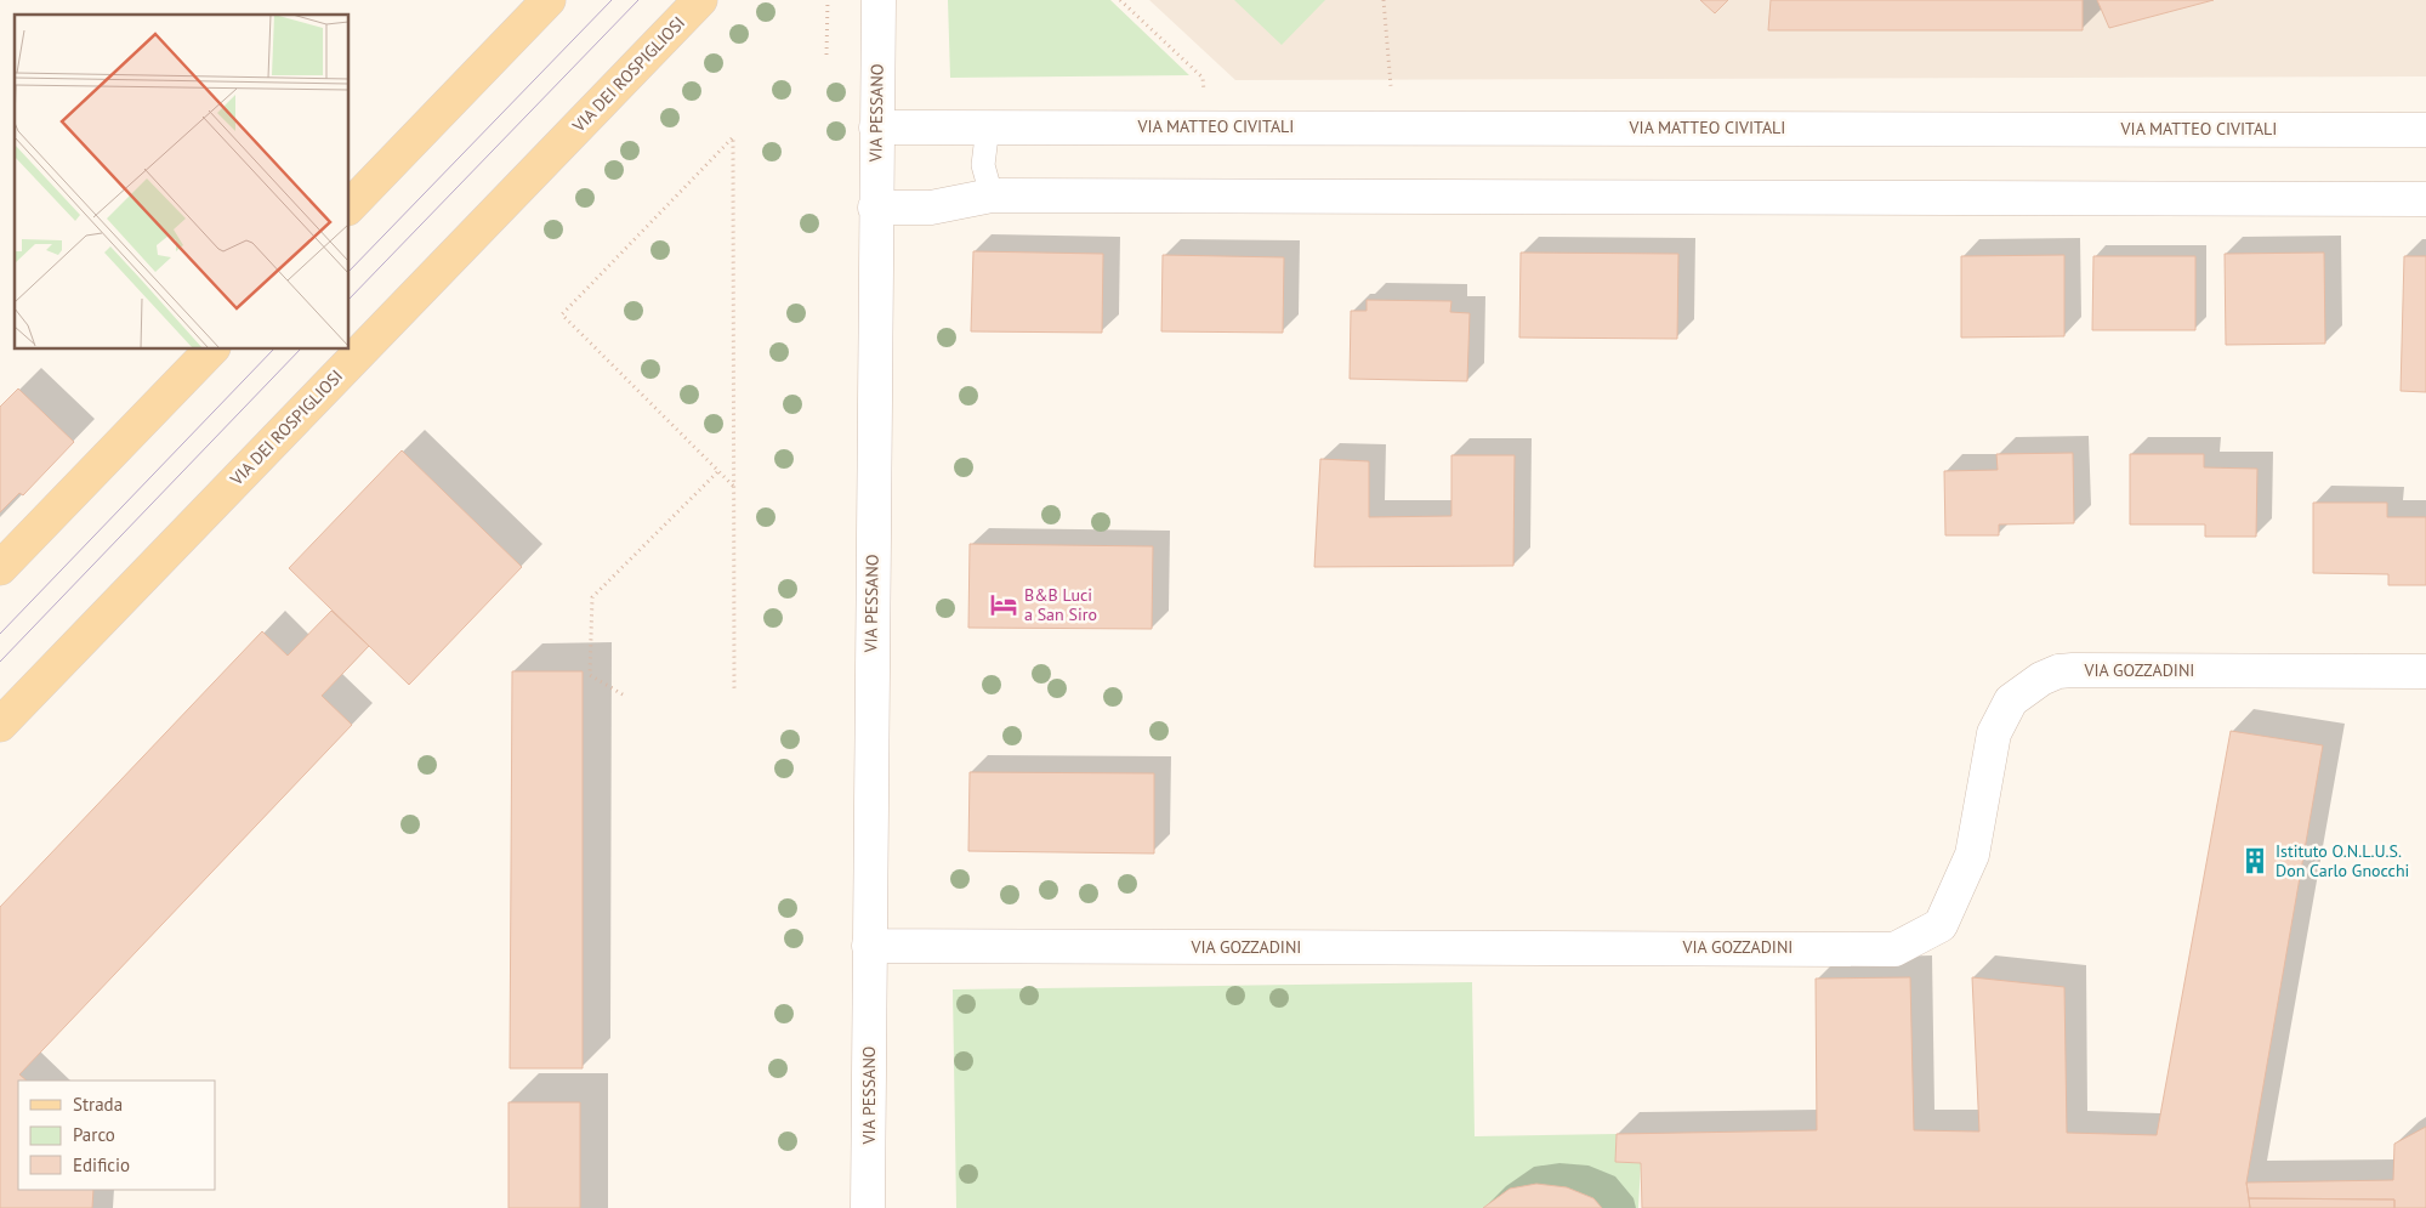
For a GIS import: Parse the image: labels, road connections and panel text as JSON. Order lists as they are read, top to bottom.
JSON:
{
  "streets": {
    "main road": ["VIA DEI ROSPIGLIOSI"],
    "street": ["VIA PESSANO", "VIA MATTEO CIVITALI", "VIA GOZZADINI"]
  },
  "crossings": [
    ["VIA PESSANO", "VIA MATTEO CIVITALI"],
    ["VIA PESSANO", "VIA GOZZADINI"]
  ],
  "places": {
    "hotel": ["B&B Luci a San Siro"],
    "building": ["Istituto O.N.L.U.S. Don Carlo Gnocchi"]
  },
  "legend": ["Strada", "Parco", "Edificio"]
}
